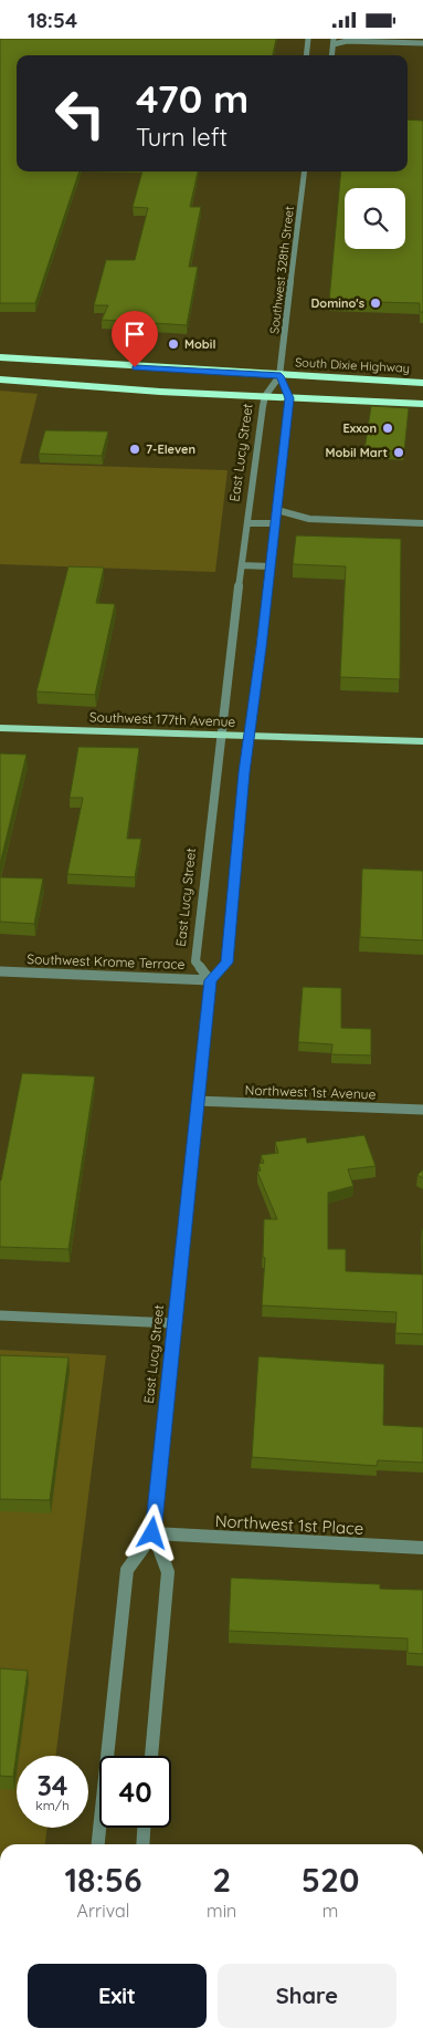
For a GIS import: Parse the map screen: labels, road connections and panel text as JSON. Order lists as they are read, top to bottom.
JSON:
{
  "streets": {
    "highway": ["South Dixie Highway"],
    "main road": ["Southwest 177th Avenue"],
    "street": [
      "Southwest 328th Street",
      "East Lucy Street",
      "Southwest Krome Terrace",
      "Northwest 1st Avenue",
      "Northwest 1st Place"
    ]
  },
  "crossings": [
    ["Southwest 328th Street", "South Dixie Highway"],
    ["Southwest 328th Street", "East Lucy Street"],
    ["South Dixie Highway", "East Lucy Street"],
    ["East Lucy Street", "Southwest 177th Avenue"],
    ["East Lucy Street", "Southwest Krome Terrace"],
    ["East Lucy Street", "Northwest 1st Avenue"],
    ["East Lucy Street", "Northwest 1st Place"]
  ],
  "places": [
    "Domino's",
    "Mobil",
    "Exxon",
    "7-Eleven",
    "Mobil Mart"
  ],
  "page": {
    "status": "18:54",
    "turn": ["470 m", "Turn left"],
    "speed": "34 km/h",
    "limit": "40",
    "eta": [
      "18:56",
      "Arrival",
      "2",
      "min",
      "520",
      "m"
    ],
    "buttons": ["Exit", "Share"]
  }
}
